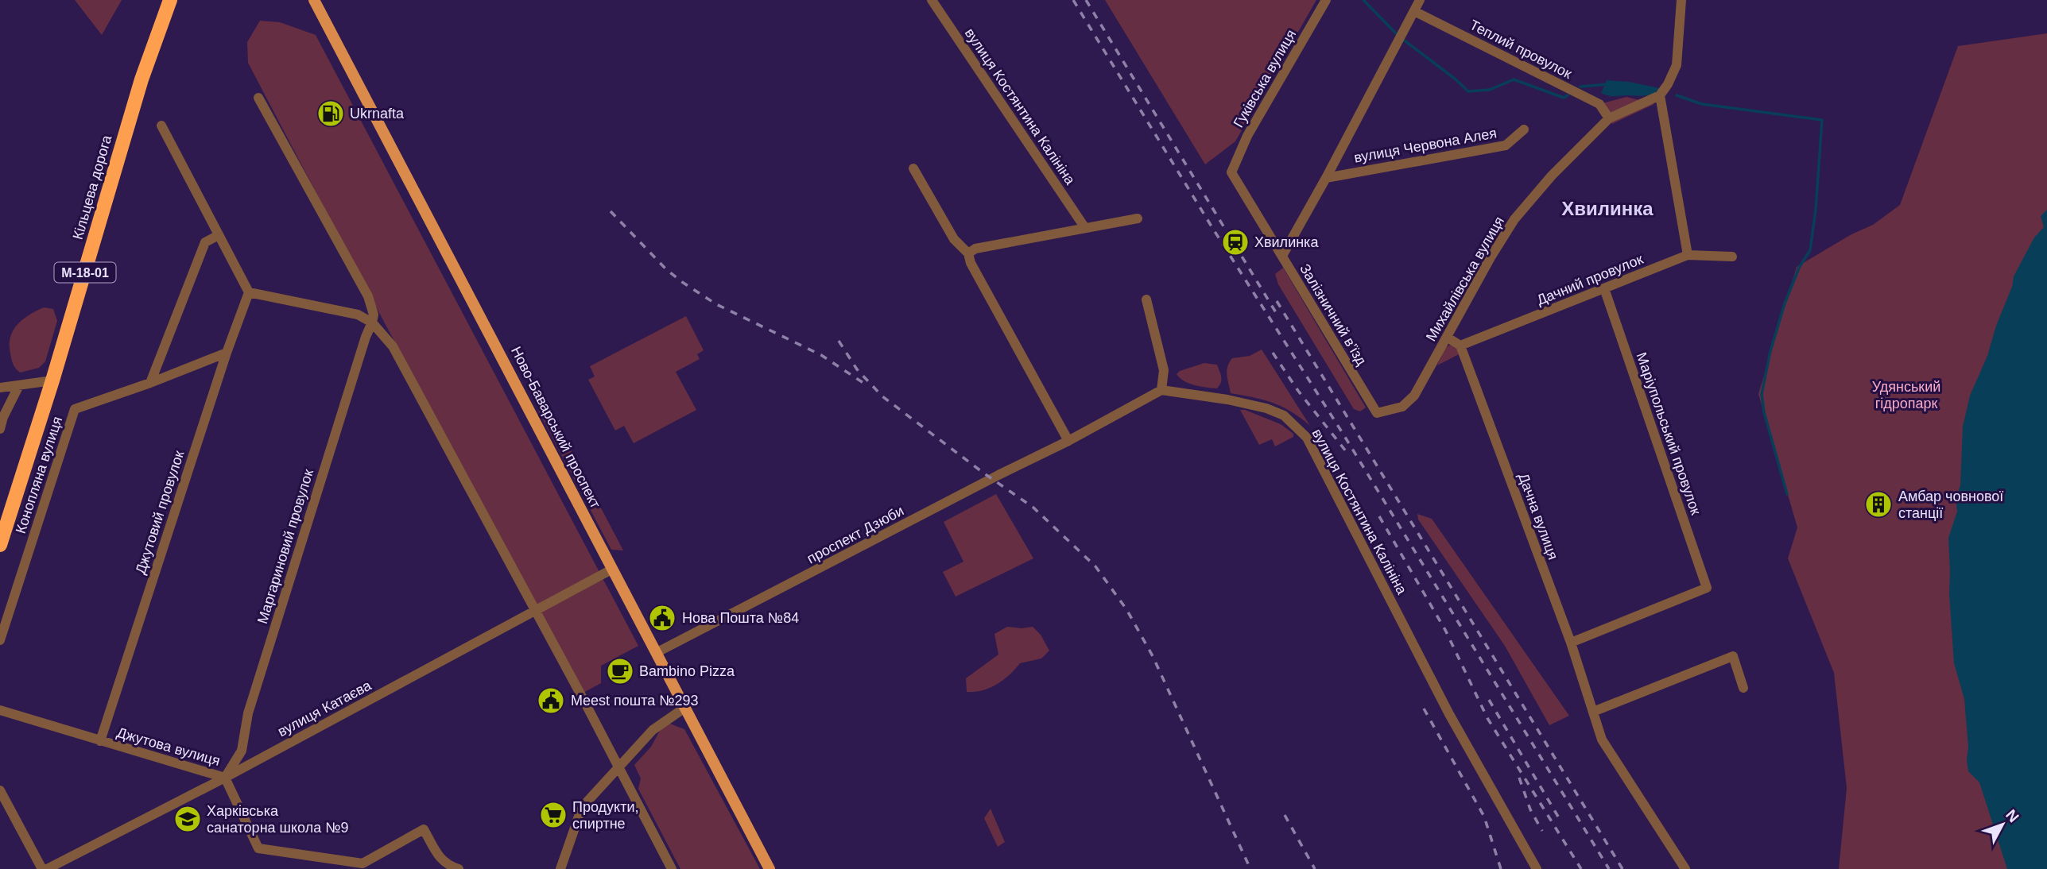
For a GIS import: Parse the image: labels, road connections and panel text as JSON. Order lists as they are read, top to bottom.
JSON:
{
  "streets": {
    "highway": ["Кільцева дорога", "М-18-01"],
    "main road": ["Ново-Баварський проспект"],
    "street": [
      "Теплий провулок",
      "Гуківська вулиця",
      "вулиця Костянтина Калініна",
      "вулиця Червона Алея",
      "Михайлівська вулиця",
      "Дачний провулок",
      "Залізничний в’їзд",
      "Маріупольський провулок",
      "Конопляна вулиця",
      "Джутовий провулок",
      "Дачна вулиця",
      "проспект Дзюби",
      "Маргариновий провулок",
      "вулиця Катаєва",
      "Джутова вулиця"
    ]
  },
  "crossings": [
    ["Теплий провулок", "вулиця Червона Алея"],
    ["Теплий провулок", "Михайлівська вулиця"],
    ["Гуківська вулиця", "Залізничний в’їзд"],
    ["вулиця Червона Алея", "Залізничний в’їзд"],
    ["Михайлівська вулиця", "Залізничний в’їзд"],
    ["Дачний провулок", "Маріупольський провулок"],
    ["Дачний провулок", "Дачна вулиця"],
    ["Ново-Баварський проспект", "проспект Дзюби"],
    ["Ново-Баварський проспект", "вулиця Катаєва"],
    ["Маріупольський провулок", "Дачна вулиця"],
    ["Конопляна вулиця", "Джутовий провулок"],
    ["Джутовий провулок", "Джутова вулиця"],
    ["Маргариновий провулок", "вулиця Катаєва"],
    ["Маргариновий провулок", "Джутова вулиця"],
    ["вулиця Катаєва", "Джутова вулиця"]
  ],
  "districts": ["Хвилинка"],
  "parks": ["Удянський гідропарк"],
  "places": {
    "fuel station": ["Ukrnafta"],
    "station": ["Хвилинка"],
    "building": ["Амбар човнової станції"],
    "public building": ["Нова Пошта №84", "Meest пошта №293"],
    "cafe": ["Bambino Pizza"],
    "supermarket": ["Продукти, спиртне"],
    "school or university": ["Харківська санаторна школа №9"]
  },
  "north": "top right"
}
